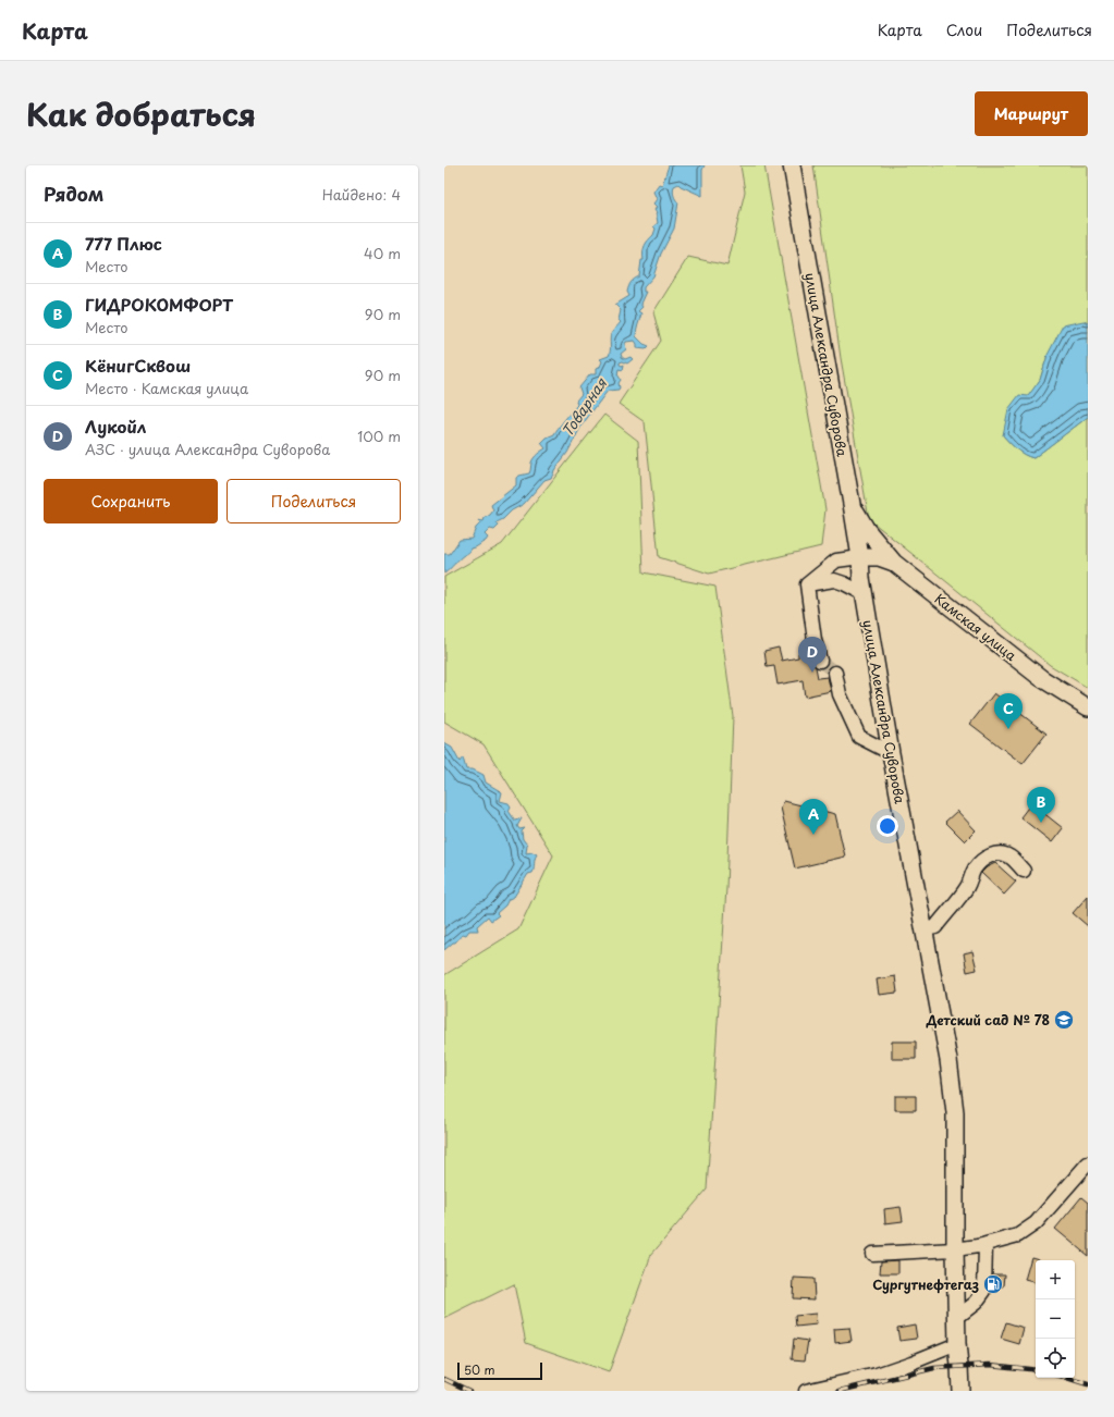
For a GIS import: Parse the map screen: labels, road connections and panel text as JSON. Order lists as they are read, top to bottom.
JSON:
{
  "streets": {
    "main road": ["улица Александра Суворова", "Камская улица"]
  },
  "crossings": [
    ["улица Александра Суворова", "Камская улица"]
  ],
  "water": ["Товарная"],
  "places": {
    "school or university": ["Детский сад № 78"],
    "fuel station": ["Сургутнефтегаз"]
  },
  "scale_bar": "50 m",
  "page": {
    "header": "Карта",
    "nav": ["Карта", "Слои", "Поделиться"],
    "title": "Как добраться",
    "buttons": [
      "Маршрут",
      ["Сохранить", "Поделиться"]
    ],
    "heading": ["Рядом", "Найдено: 4"],
    "list": [
      {
        "mark": "A",
        "name": "777 Плюс",
        "note": "Место",
        "value": "40 m"
      },
      {
        "mark": "B",
        "name": "ГИДРОКОМФОРТ",
        "note": "Место",
        "value": "90 m"
      },
      {
        "mark": "C",
        "name": "КёнигСквош",
        "note": "Место · Камская улица",
        "value": "90 m"
      },
      {
        "mark": "D",
        "name": "Лукойл",
        "note": "АЗС · улица Александра Суворова",
        "value": "100 m"
      }
    ],
    "pins": [
      "D",
      "C",
      "B",
      "A"
    ],
    "map_buttons": ["+", "−"],
    "scale": "50 m"
  }
}
